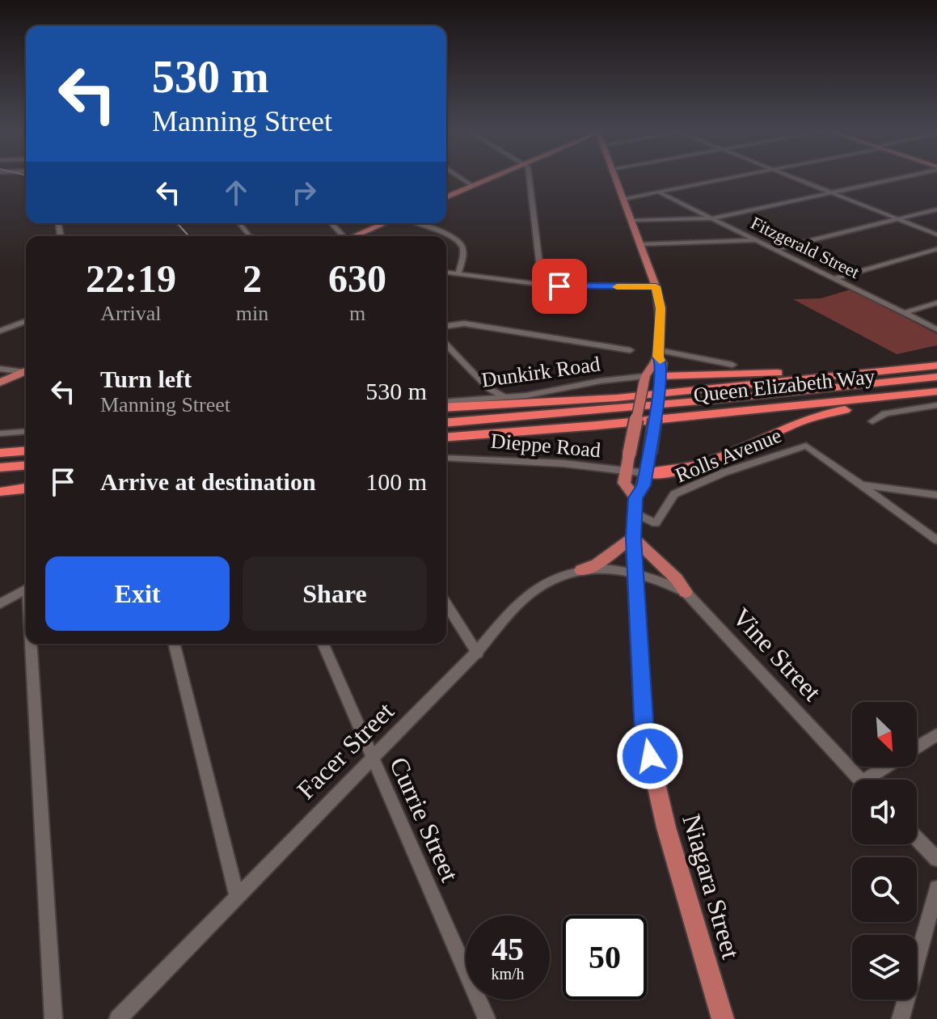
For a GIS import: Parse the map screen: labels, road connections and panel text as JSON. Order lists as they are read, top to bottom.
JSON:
{
  "streets": {
    "highway": ["Queen Elizabeth Way"],
    "main road": ["Niagara Street"],
    "street": [
      "Fitzgerald Street",
      "Dunkirk Road",
      "Dieppe Road",
      "Rolls Avenue",
      "Vine Street",
      "Facer Street",
      "Currie Street"
    ]
  },
  "crossings": [
    ["Dieppe Road", "Niagara Street"],
    ["Rolls Avenue", "Niagara Street"],
    ["Vine Street", "Facer Street"],
    ["Vine Street", "Niagara Street"],
    ["Facer Street", "Currie Street"],
    ["Facer Street", "Niagara Street"]
  ],
  "north": "bottom right",
  "page": {
    "turn": ["530 m", "Manning Street"],
    "eta": [
      "22:19",
      "Arrival",
      "2",
      "min",
      "630",
      "m"
    ],
    "list": [
      {
        "name": "Turn left",
        "note": "Manning Street",
        "value": "530 m"
      },
      {
        "name": "Arrive at destination",
        "value": "100 m"
      }
    ],
    "buttons": ["Exit", "Share"],
    "speed": "45 km/h",
    "limit": "50"
  }
}
